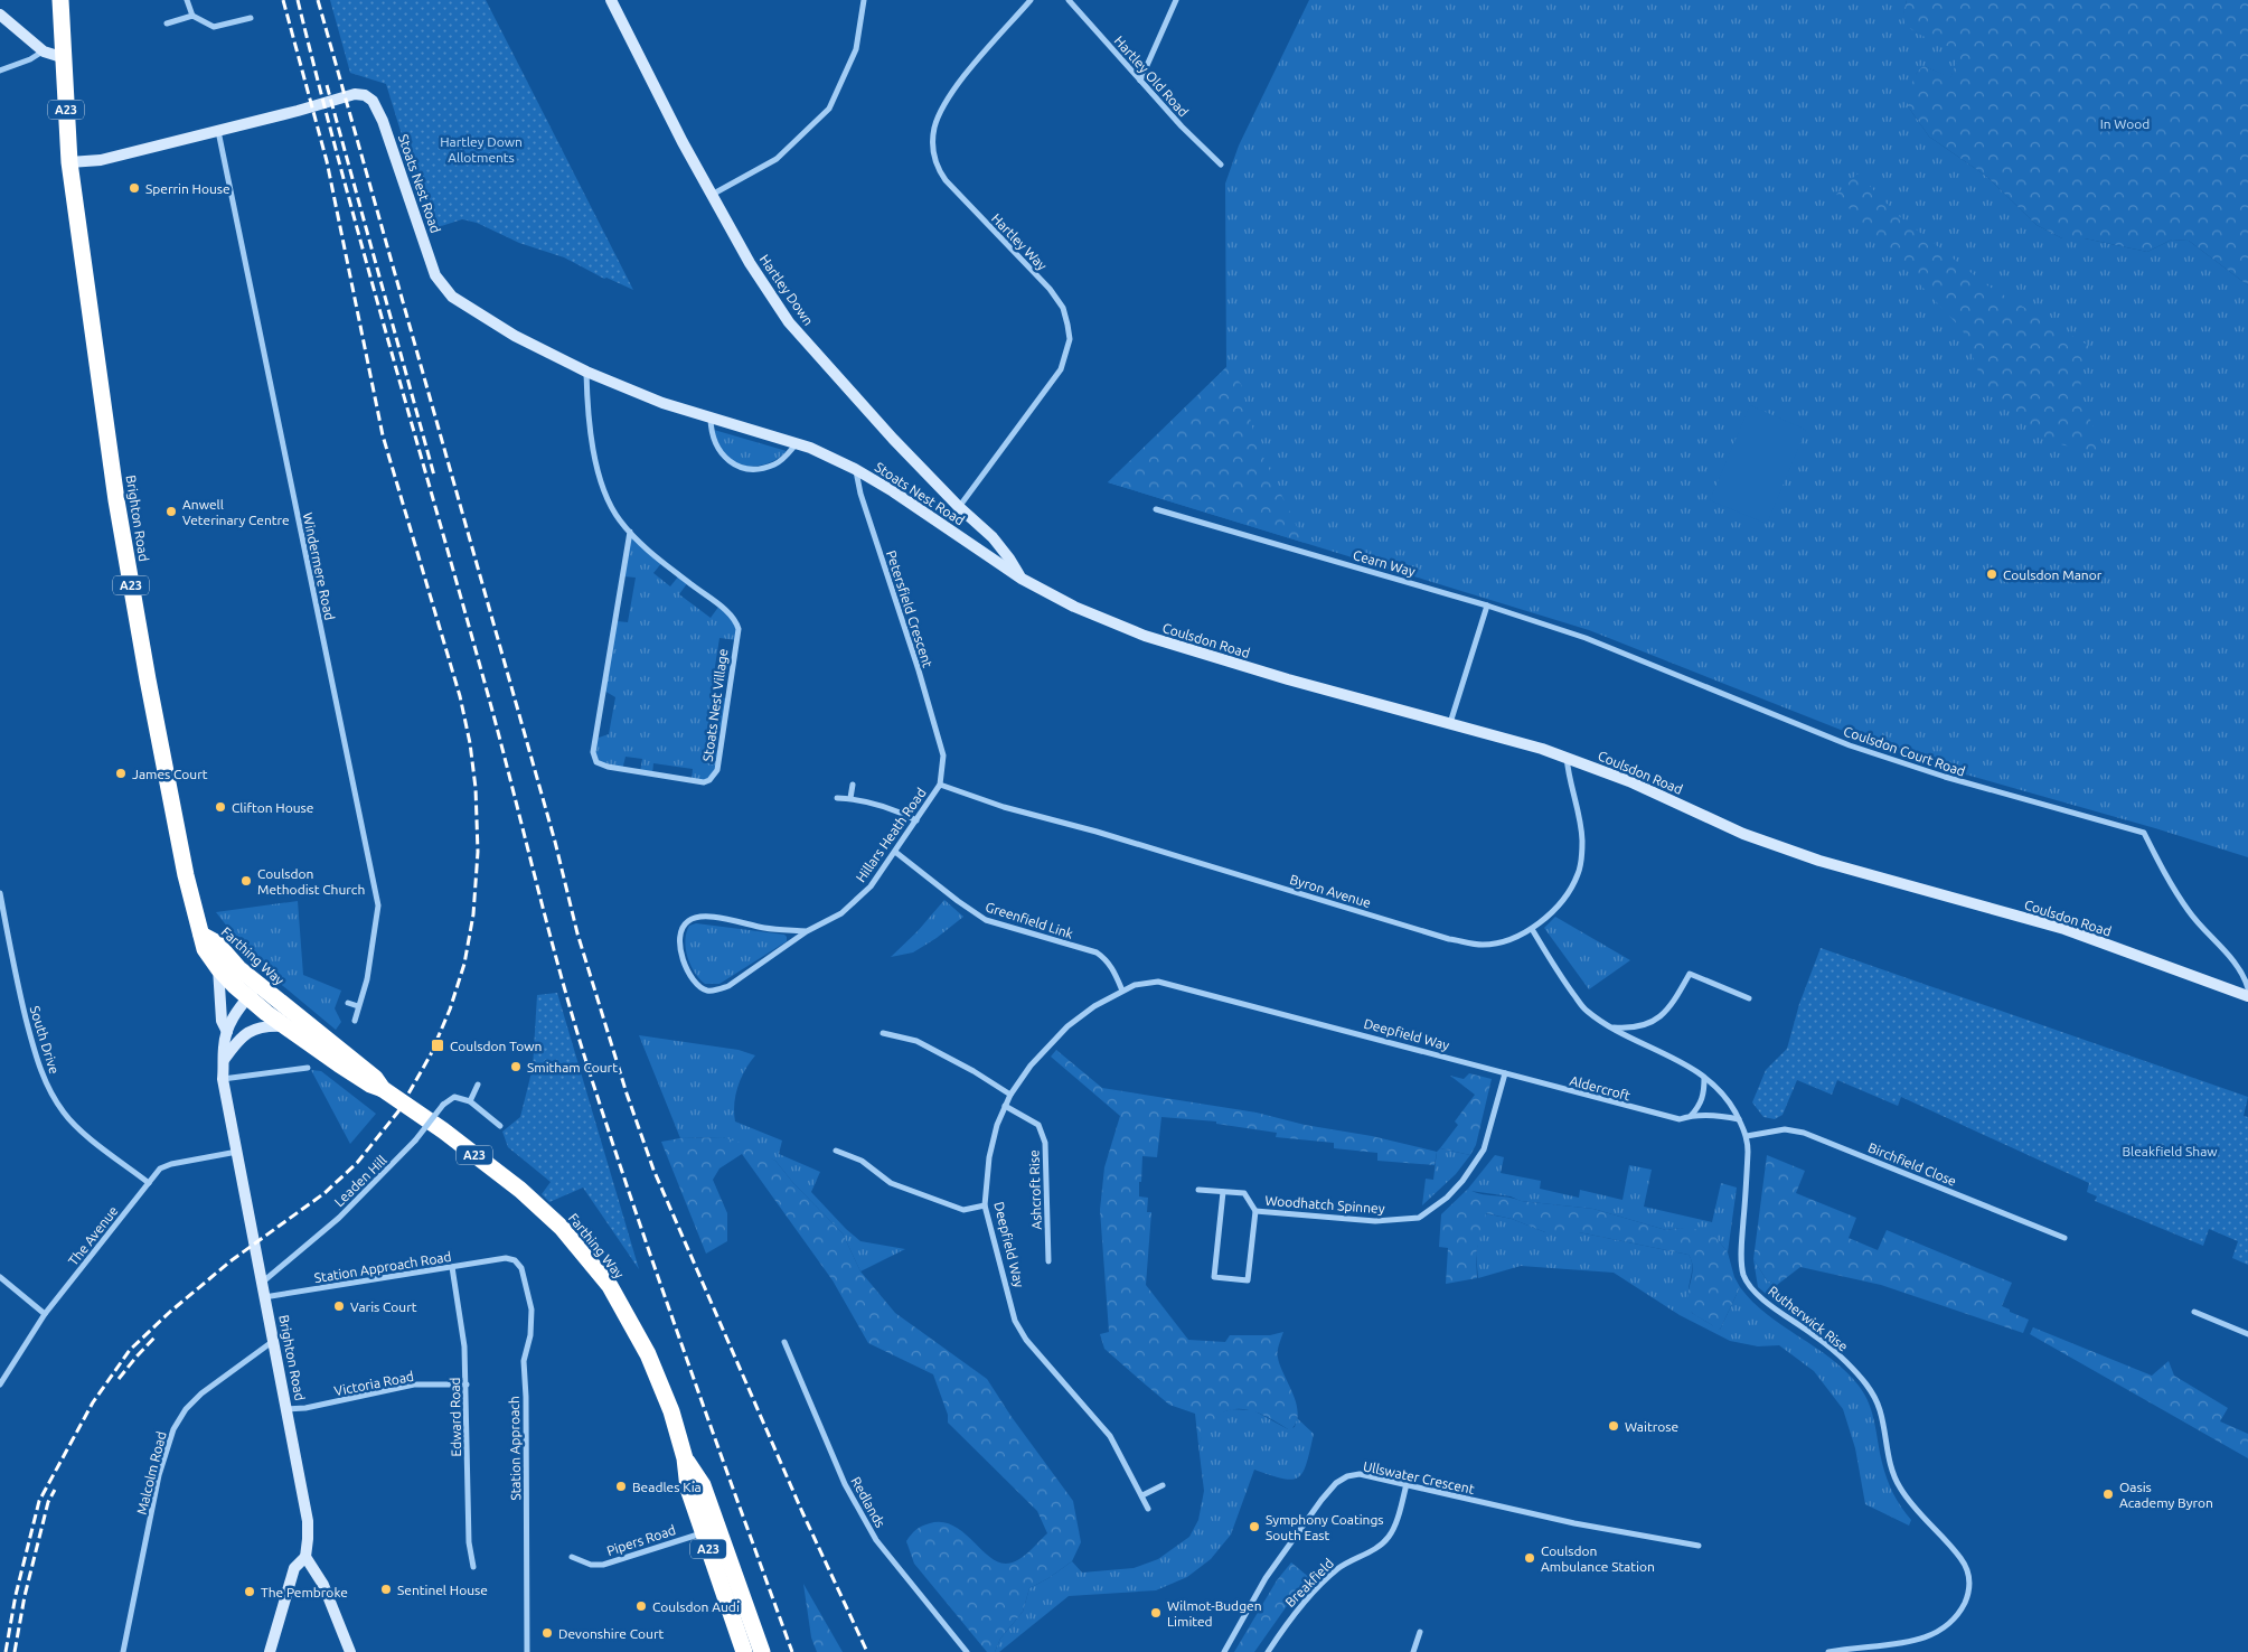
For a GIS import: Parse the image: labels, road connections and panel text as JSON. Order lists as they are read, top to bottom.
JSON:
{
  "streets": {
    "highway": ["A23", "Brighton Road", "Farthing Way"],
    "main road": ["Stoats Nest Road", "Hartley Down", "Coulsdon Road"],
    "street": [
      "Hartley Old Road",
      "Hartley Way",
      "Cearn Way",
      "Windermere Road",
      "Petersfield Crescent",
      "Stoats Nest Village",
      "Coulsdon Court Road",
      "Hillars Heath Road",
      "Byron Avenue",
      "Greenfield Link",
      "Deepfield Way",
      "South Drive",
      "Aldercroft",
      "Birchfield Close",
      "Leaden Hill",
      "Ashcroft Rise",
      "Woodhatch Spinney",
      "The Avenue",
      "Station Approach Road",
      "Rutherwick Rise",
      "Victoria Road",
      "Edward Road",
      "Station Approach",
      "Malcolm Road",
      "Ullswater Crescent",
      "Redlands",
      "Pipers Road",
      "Breakfield"
    ]
  },
  "crossings": [
    ["A23", "Brighton Road"],
    ["A23", "Farthing Way"],
    ["Stoats Nest Road", "Hartley Down"],
    ["Stoats Nest Road", "Brighton Road"],
    ["Stoats Nest Road", "Windermere Road"],
    ["Stoats Nest Road", "Petersfield Crescent"],
    ["Stoats Nest Road", "Coulsdon Road"],
    ["Stoats Nest Road", "Stoats Nest Village"],
    ["Hartley Way", "Hartley Down"],
    ["Hartley Down", "Coulsdon Road"],
    ["Brighton Road", "Farthing Way"],
    ["Brighton Road", "Leaden Hill"],
    ["Brighton Road", "The Avenue"],
    ["Brighton Road", "Station Approach Road"],
    ["Brighton Road", "Victoria Road"],
    ["Brighton Road", "Malcolm Road"],
    ["Cearn Way", "Coulsdon Court Road"],
    ["Petersfield Crescent", "Hillars Heath Road"],
    ["Coulsdon Road", "Byron Avenue"],
    ["Hillars Heath Road", "Byron Avenue"],
    ["Hillars Heath Road", "Greenfield Link"],
    ["Byron Avenue", "Rutherwick Rise"],
    ["Greenfield Link", "Deepfield Way"],
    ["Farthing Way", "Pipers Road"],
    ["Deepfield Way", "Aldercroft"],
    ["Deepfield Way", "Ashcroft Rise"],
    ["Deepfield Way", "Woodhatch Spinney"],
    ["South Drive", "The Avenue"],
    ["Aldercroft", "Woodhatch Spinney"],
    ["Aldercroft", "Rutherwick Rise"],
    ["Birchfield Close", "Rutherwick Rise"],
    ["Station Approach Road", "Edward Road"],
    ["Station Approach Road", "Station Approach"],
    ["Victoria Road", "Edward Road"],
    ["Ullswater Crescent", "Breakfield"]
  ],
  "parks": ["In Wood", "Hartley Down Allotments", "Bleakfield Shaw"],
  "places": {
    "other": [
      "Sperrin House",
      "Anwell Veterinary Centre",
      "Coulsdon Manor",
      "James Court",
      "Clifton House",
      "Coulsdon Methodist Church",
      "Smitham Court",
      "Varis Court",
      "Waitrose",
      "Beadles Kia",
      "Oasis Academy Byron",
      "Symphony Coatings South East",
      "Coulsdon Ambulance Station",
      "Sentinel House",
      "The Pembroke",
      "Coulsdon Audi",
      "Wilmot-Budgen Limited",
      "Devonshire Court"
    ],
    "transit": ["Coulsdon Town"]
  }
}
